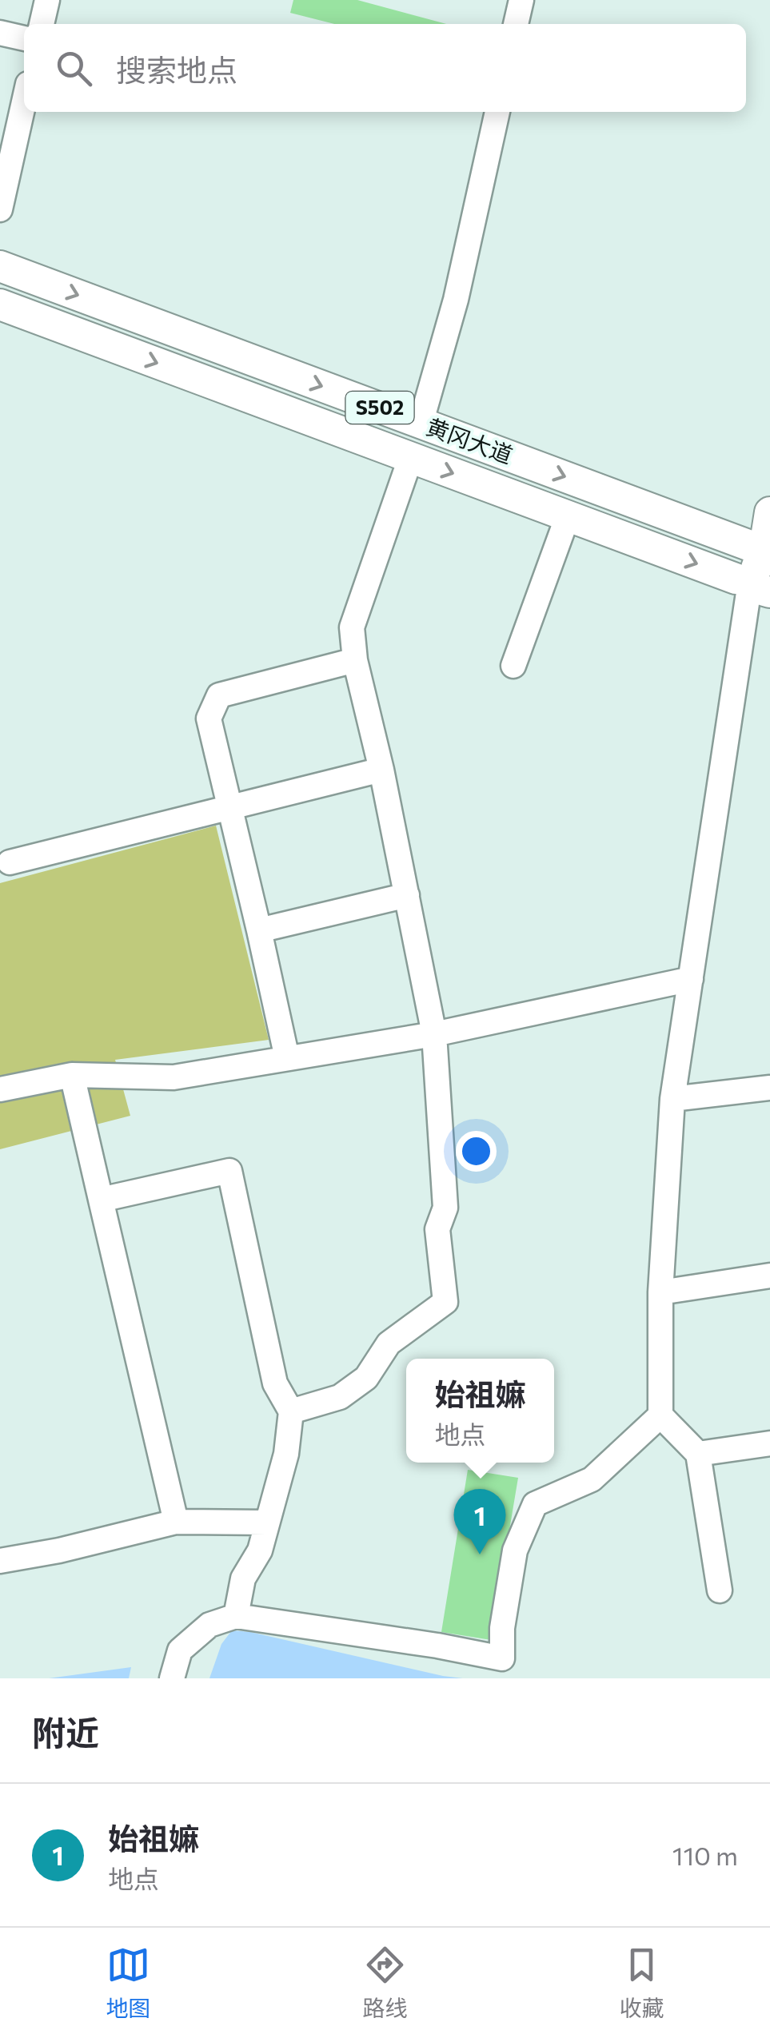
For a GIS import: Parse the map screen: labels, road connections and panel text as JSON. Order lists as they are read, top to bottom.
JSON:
{
  "streets": {
    "main road": ["S502", "黄冈大道"]
  },
  "one_way": ["黄冈大道"],
  "page": {
    "search": "搜索地点",
    "popup": ["始祖嫲", "地点"],
    "pins": "1",
    "heading": "附近",
    "list": [
      {
        "mark": "1",
        "name": "始祖嫲",
        "note": "地点",
        "value": "110 m"
      }
    ],
    "nav": ["地图", "路线", "收藏"]
  }
}
